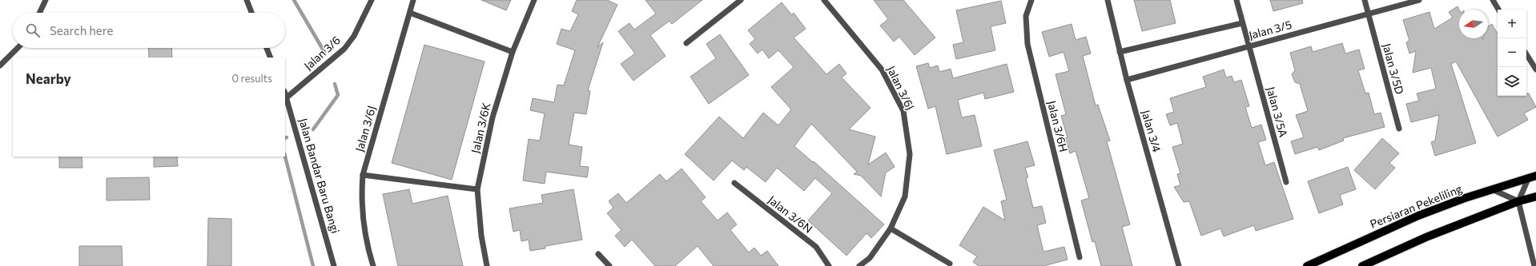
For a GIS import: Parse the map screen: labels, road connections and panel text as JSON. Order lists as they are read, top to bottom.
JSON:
{
  "streets": {
    "main road": ["Persiaran Pekeliling"],
    "street": [
      "Jalan 3/5",
      "Jalan 3/6",
      "Jalan 3/5D",
      "Jalan 3/6J",
      "Jalan 3/5A",
      "Jalan 3/6H",
      "Jalan 3/6K",
      "Jalan 3/4",
      "Jalan Bandar Baru Bangi",
      "Jalan 3/6N"
    ]
  },
  "crossings": [
    ["Jalan 3/5", "Jalan 3/5D"],
    ["Jalan 3/5", "Jalan 3/5A"],
    ["Jalan 3/5", "Jalan 3/4"],
    ["Jalan 3/6", "Jalan Bandar Baru Bangi"]
  ],
  "north": "left",
  "page": {
    "map_buttons": ["+", "−"],
    "search": "Search here",
    "heading": ["Nearby", "0 results"]
  }
}
